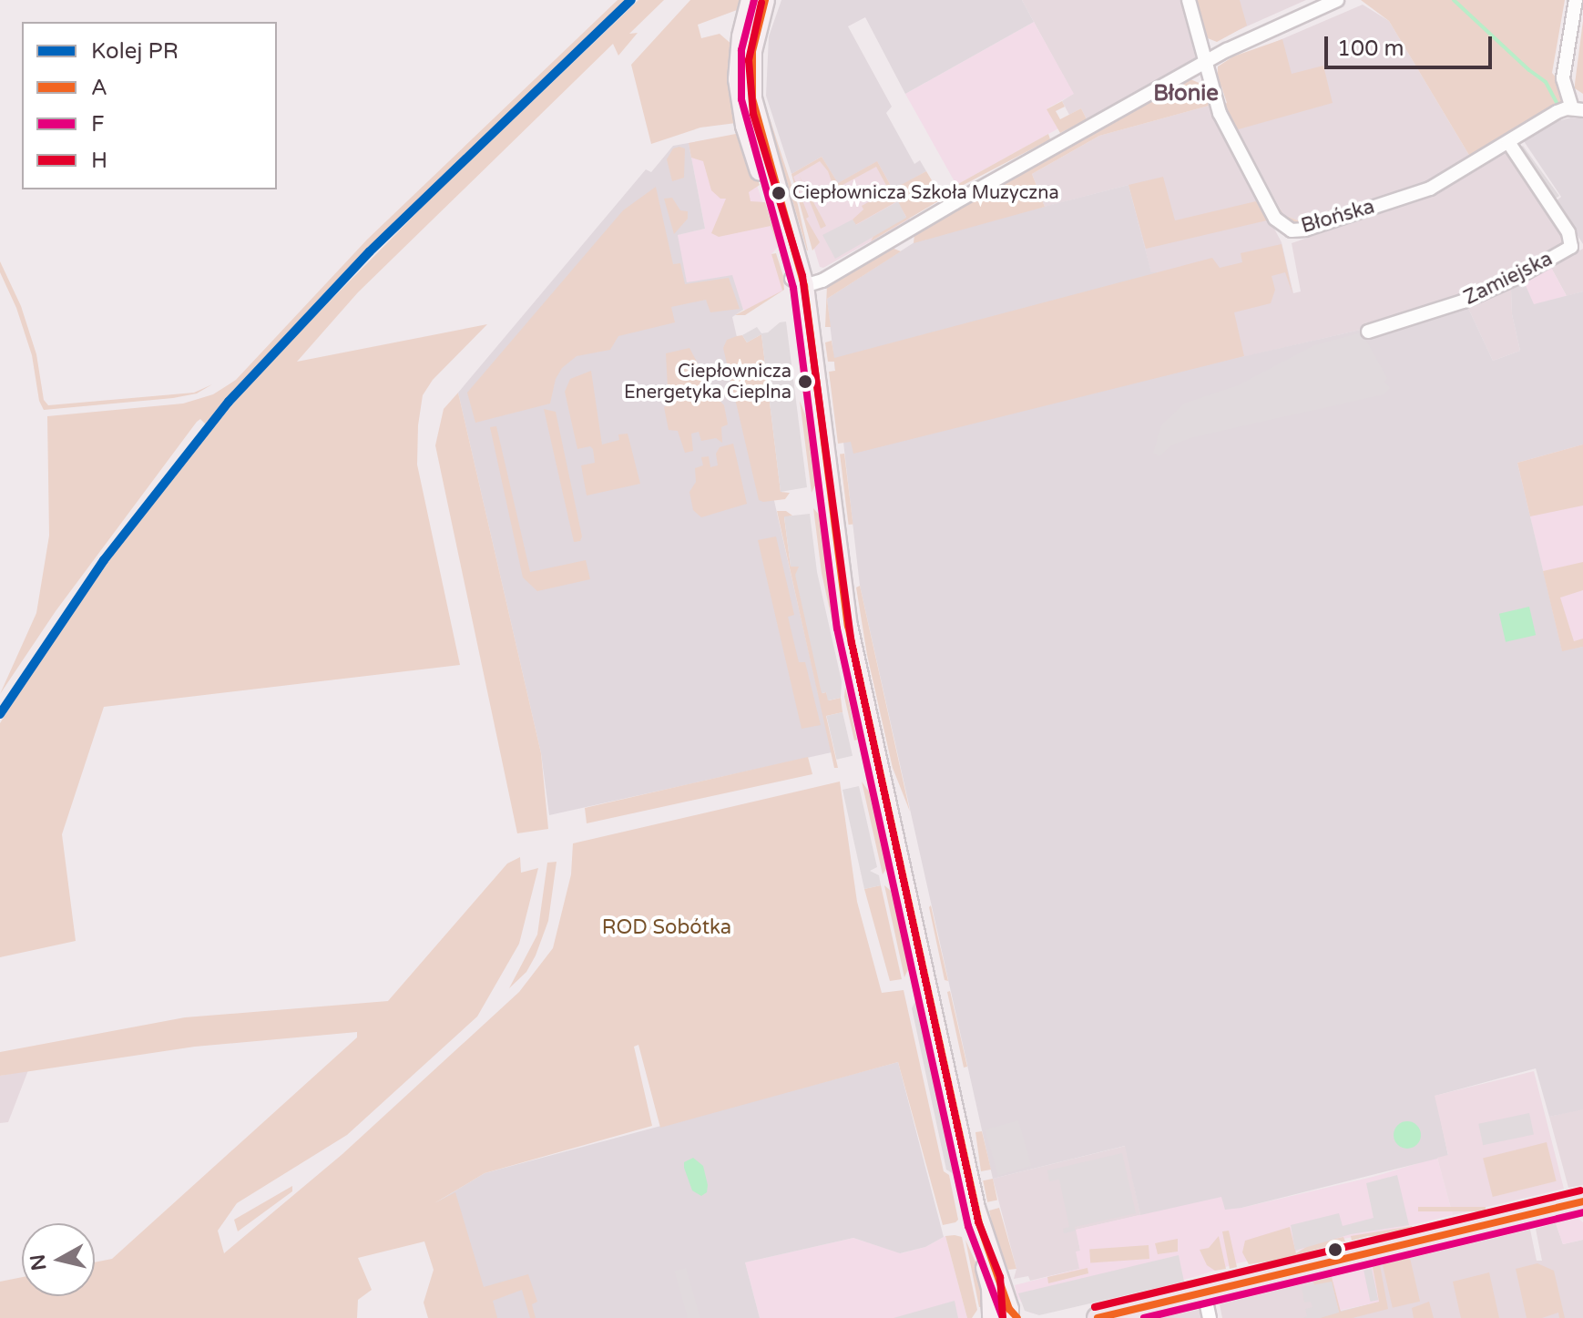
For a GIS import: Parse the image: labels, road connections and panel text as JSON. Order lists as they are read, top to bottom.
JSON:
{
  "streets": {
    "street": ["Błońska", "Zamiejska"]
  },
  "crossings": [
    ["Błońska", "Zamiejska"]
  ],
  "districts": ["Błonie"],
  "parks": ["ROD Sobótka"],
  "places": ["Ciepłownicza Szkoła Muzyczna", "Ciepłownicza Energetyka Cieplna"],
  "lines": [
    "rail line PR",
    "transit line A",
    "transit line F",
    "transit line H"
  ],
  "legend": [
    "Kolej PR",
    "A",
    "F",
    "H"
  ],
  "scale_bar": "100 m",
  "north": "left"
}
